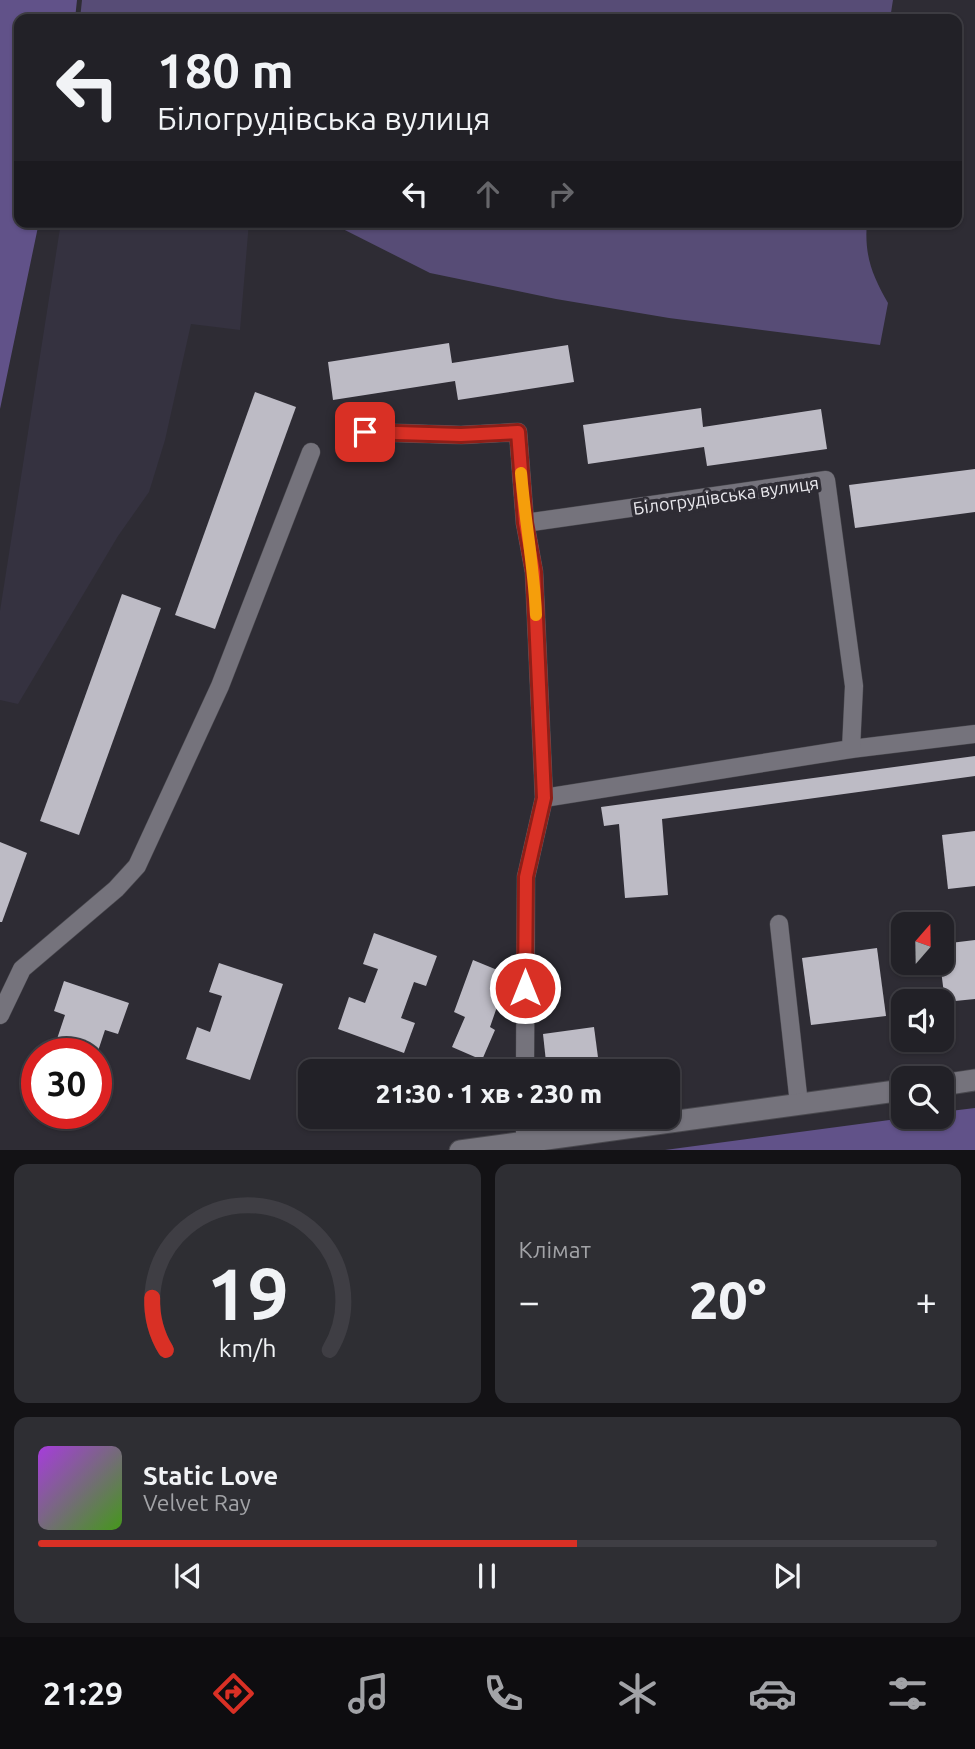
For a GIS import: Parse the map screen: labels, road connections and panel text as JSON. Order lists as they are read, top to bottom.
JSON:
{
  "streets": {
    "street": ["Білогрудівська вулиця"]
  },
  "north": "top",
  "page": {
    "turn": ["180 m", "Білогрудівська вулиця"],
    "limit": "30",
    "trip": "21:30 · 1 хв · 230 m",
    "tile": "Клімат",
    "heat": ["−", "20°", "+"],
    "song": ["Static Love", "Velvet Ray"],
    "tabs": "21:29",
    "gauge": ["19", "km/h"]
  }
}
